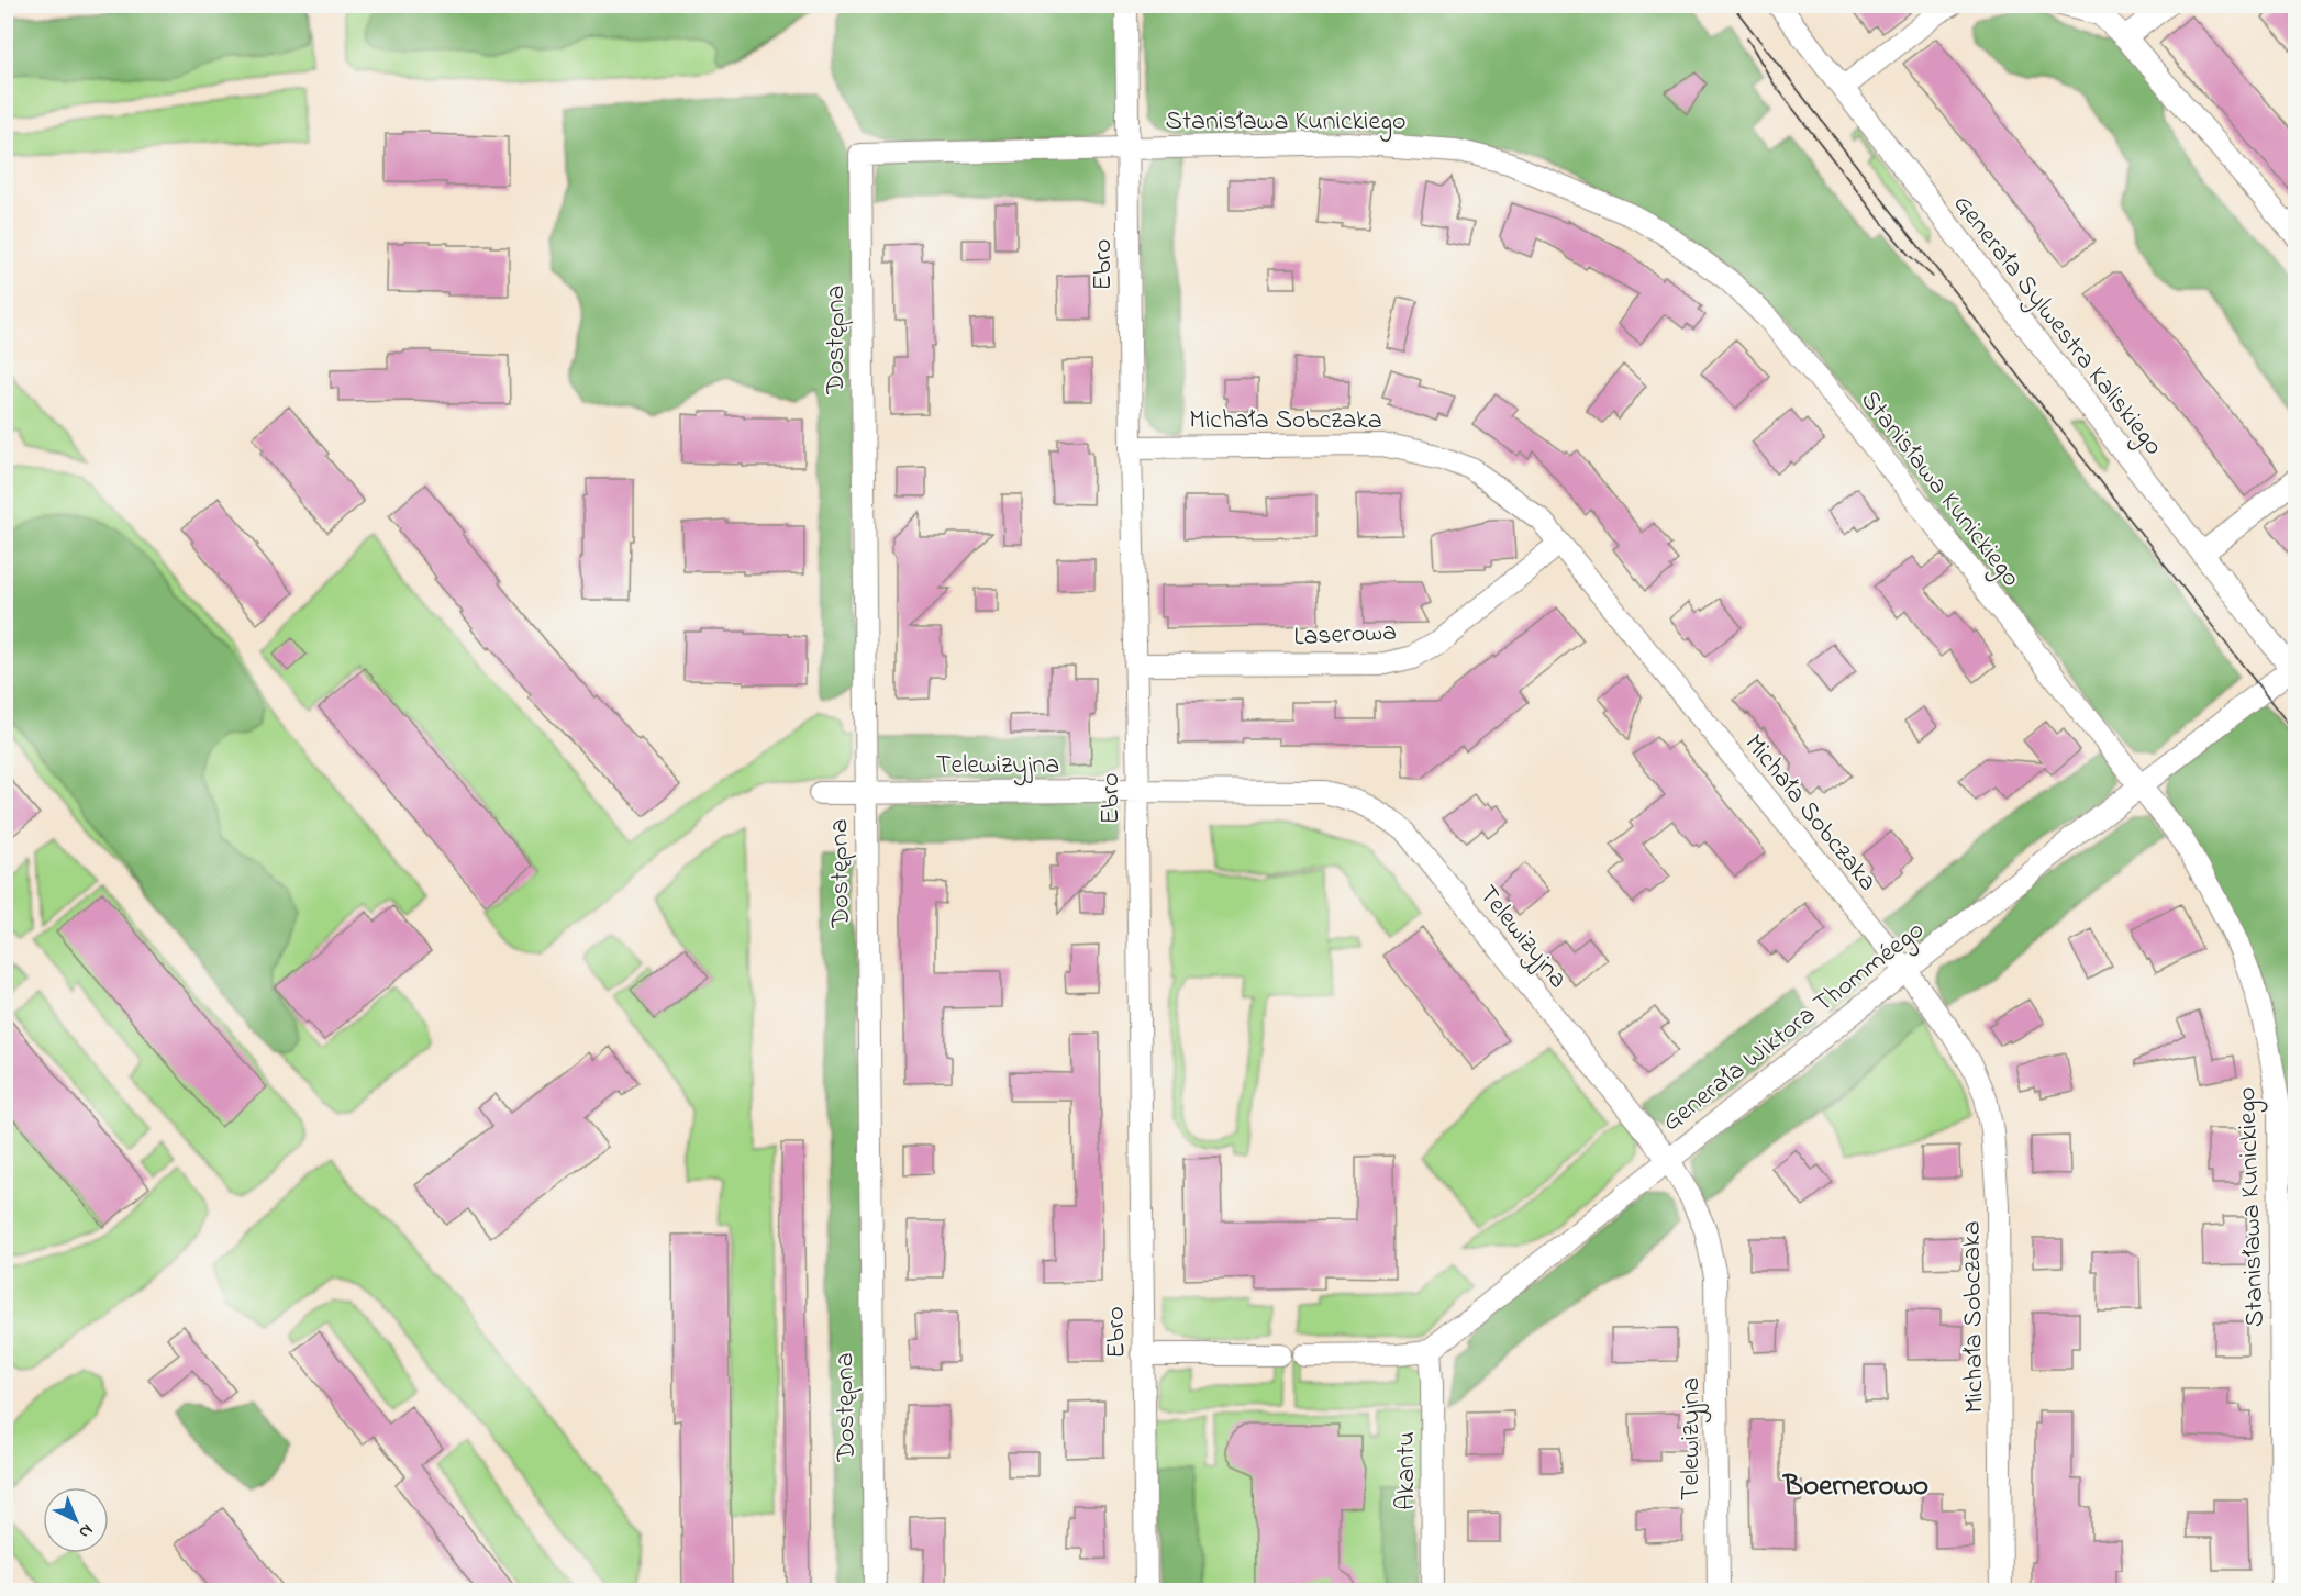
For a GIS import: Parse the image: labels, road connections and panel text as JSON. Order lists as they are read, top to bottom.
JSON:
{
  "streets": {
    "street": [
      "Stanisława Kunickiego",
      "Ebro",
      "Generała Sylwestra Kaliskiego",
      "Dostępna",
      "Michała Sobczaka",
      "Laserowa",
      "Telewizyjna",
      "Generała Wiktora Thomméego",
      "Akantu"
    ]
  },
  "crossings": [
    ["Stanisława Kunickiego", "Ebro"],
    ["Stanisława Kunickiego", "Dostępna"],
    ["Stanisława Kunickiego", "Generała Wiktora Thomméego"],
    ["Ebro", "Michała Sobczaka"],
    ["Ebro", "Laserowa"],
    ["Ebro", "Telewizyjna"],
    ["Generała Sylwestra Kaliskiego", "Generała Wiktora Thomméego"],
    ["Dostępna", "Telewizyjna"],
    ["Michała Sobczaka", "Laserowa"],
    ["Michała Sobczaka", "Generała Wiktora Thomméego"],
    ["Telewizyjna", "Generała Wiktora Thomméego"],
    ["Generała Wiktora Thomméego", "Akantu"]
  ],
  "districts": ["Boernerowo"],
  "north": "bottom right"
}
